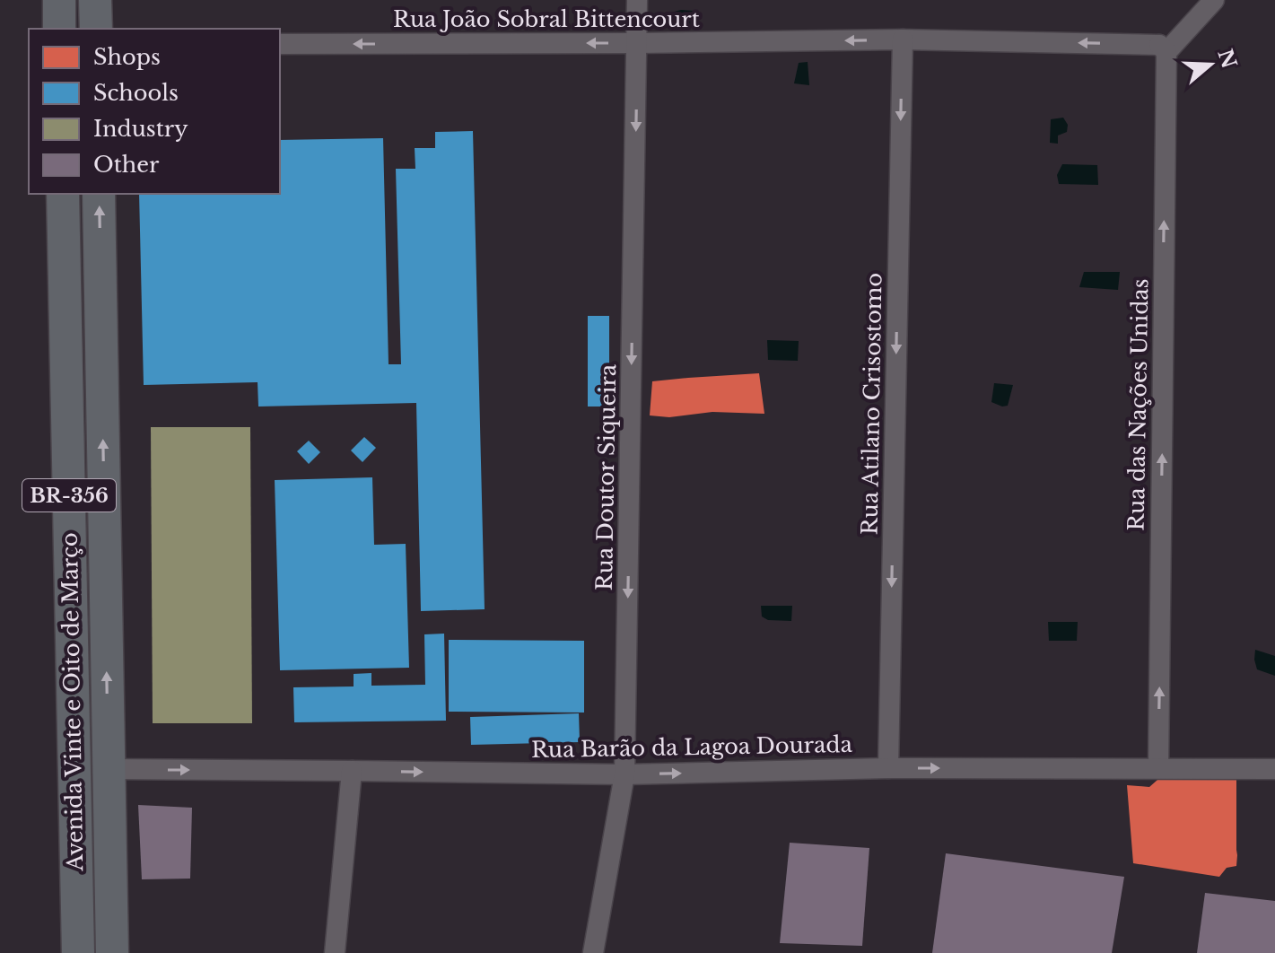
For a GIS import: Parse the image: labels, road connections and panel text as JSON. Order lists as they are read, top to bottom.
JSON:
{
  "streets": {
    "main road": ["BR-356", "Avenida Vinte e Oito de Março"],
    "street": [
      "Rua João Sobral Bittencourt",
      "Rua Atilano Crisostomo",
      "Rua das Nações Unidas",
      "Rua Doutor Siqueira",
      "Rua Barão da Lagoa Dourada"
    ]
  },
  "crossings": [
    ["Rua João Sobral Bittencourt", "Rua Atilano Crisostomo"],
    ["Rua João Sobral Bittencourt", "Rua das Nações Unidas"],
    ["Rua João Sobral Bittencourt", "Rua Doutor Siqueira"],
    ["Rua Atilano Crisostomo", "Rua Barão da Lagoa Dourada"],
    ["Rua das Nações Unidas", "Rua Barão da Lagoa Dourada"],
    ["Rua Doutor Siqueira", "Rua Barão da Lagoa Dourada"],
    ["Avenida Vinte e Oito de Março", "Rua Barão da Lagoa Dourada"]
  ],
  "one_way": [
    "Rua João Sobral Bittencourt",
    "Rua Atilano Crisostomo",
    "Rua das Nações Unidas",
    "Rua Doutor Siqueira",
    "Rua Barão da Lagoa Dourada"
  ],
  "legend": [
    "Shops",
    "Schools",
    "Industry",
    "Other"
  ],
  "north": "right"
}
